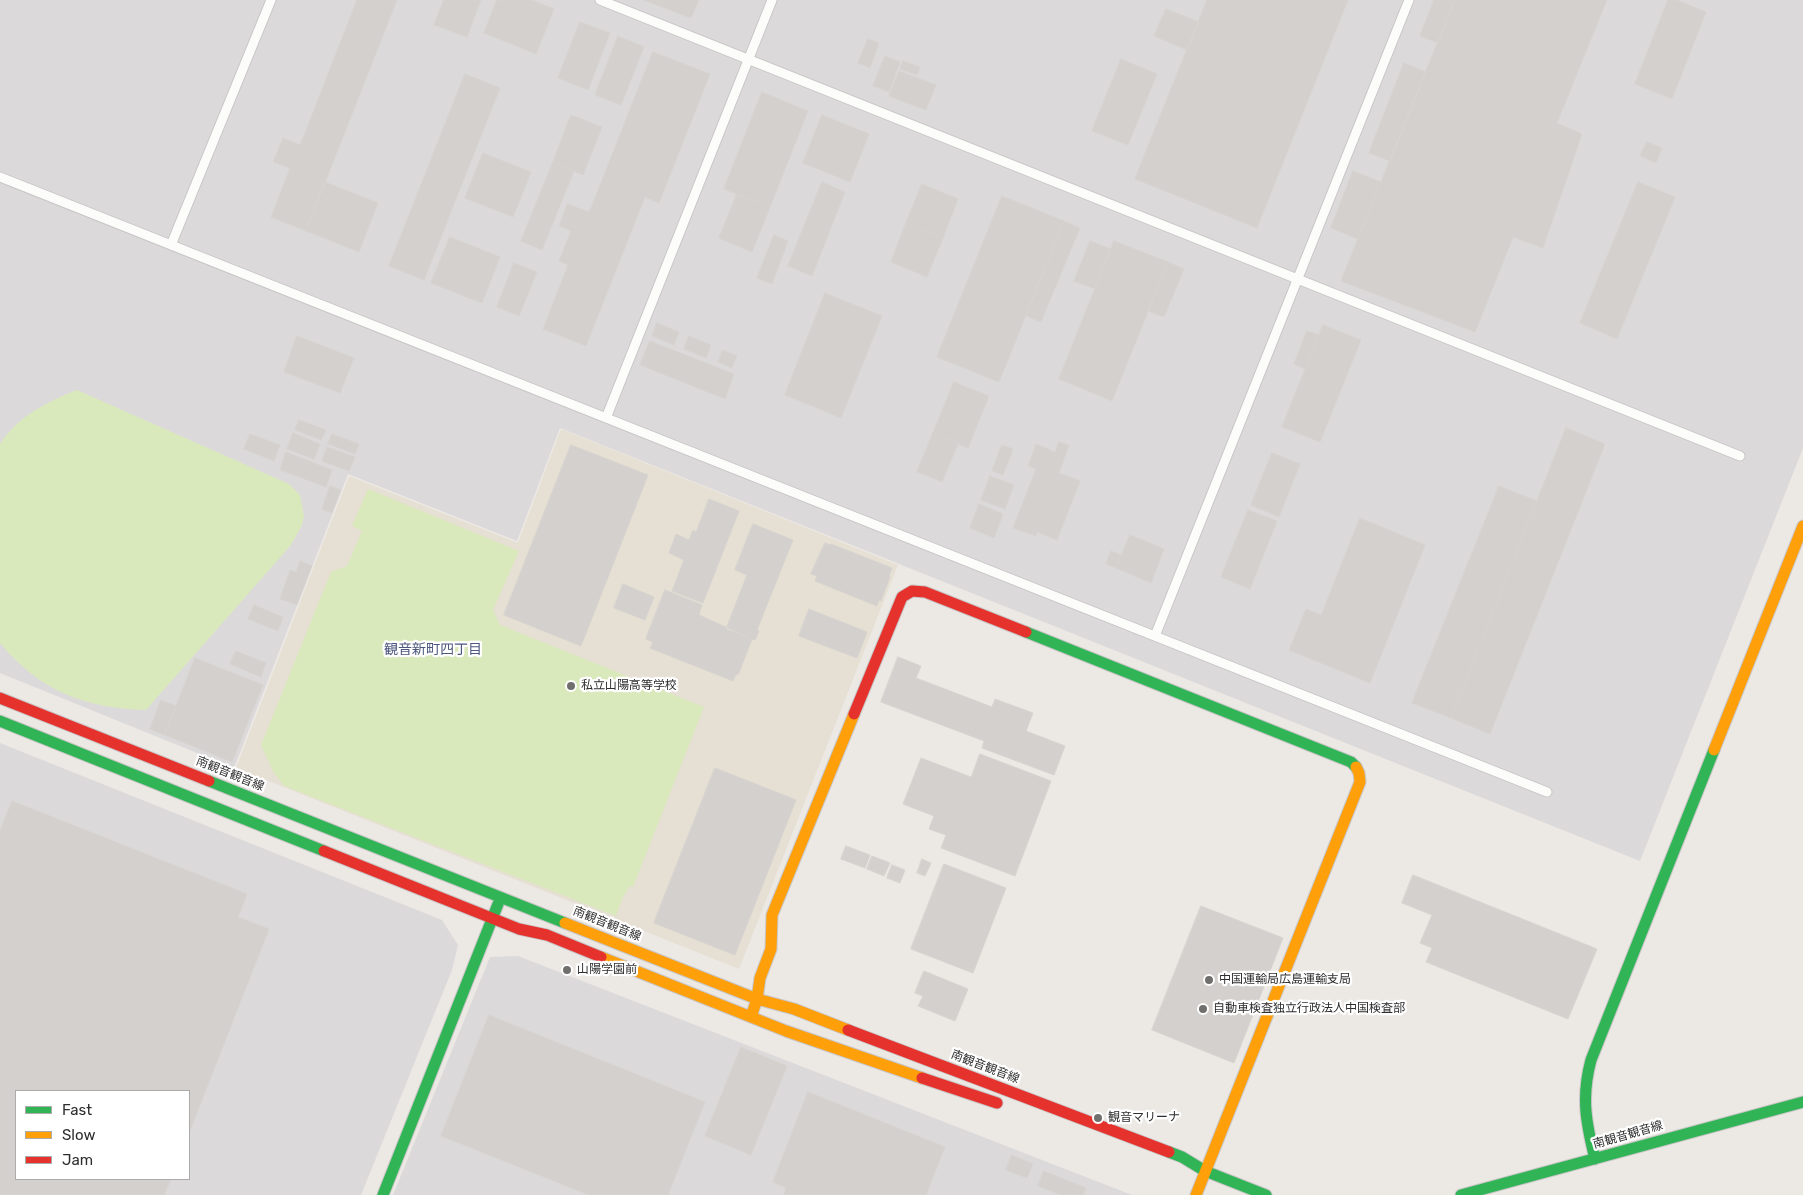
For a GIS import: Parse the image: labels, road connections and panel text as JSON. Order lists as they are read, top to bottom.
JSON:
{
  "streets": {
    "main road": ["南観音観音線"]
  },
  "districts": ["観音新町四丁目"],
  "places": [
    "私立山陽高等学校",
    "山陽学園前",
    "中国運輸局広島運輸支局",
    "自動車検査独立行政法人中国検査部",
    "観音マリーナ"
  ],
  "legend": ["Fast", "Slow", "Jam"]
}
